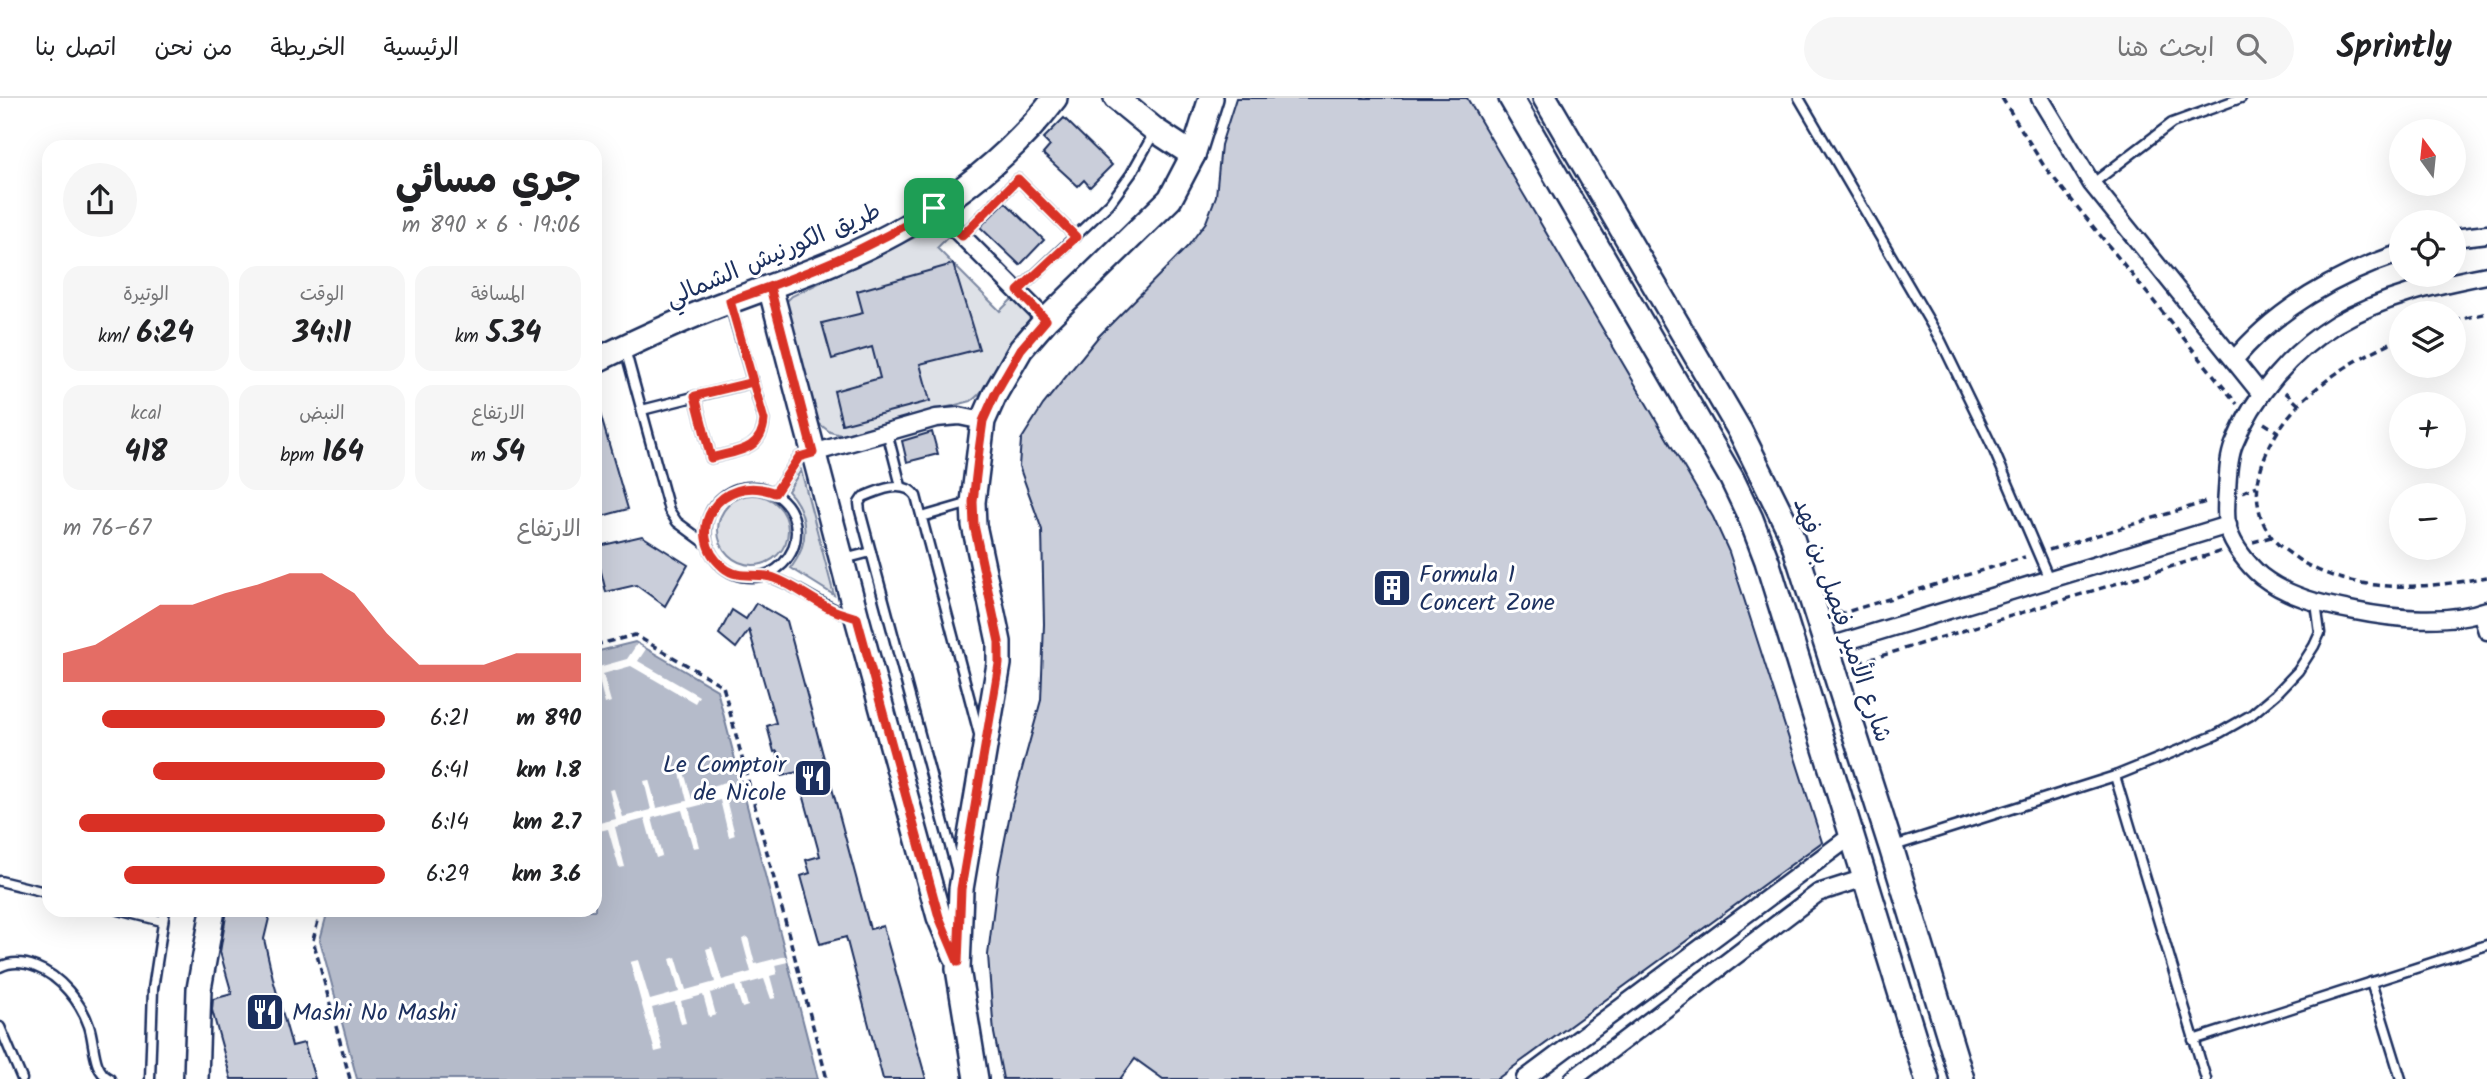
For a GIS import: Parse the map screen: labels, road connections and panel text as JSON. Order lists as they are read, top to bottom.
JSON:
{
  "streets": {
    "main road": ["طريق الكورنيش الشمالي", "شارع الأمير فيصل بن فهد"]
  },
  "places": {
    "building": ["Formula 1 Concert Zone"],
    "restaurant": ["Le Comptoir de Nicole", "Mashi No Mashi"]
  },
  "north": "top",
  "page": {
    "header": "Sprintly",
    "search": "ابحث هنا",
    "nav": [
      "الرئيسية",
      "الخريطة",
      "من نحن",
      "اتصل بنا"
    ],
    "map_buttons": ["+", "−"],
    "heading": ["جري مسائي", "19:06 · 6 × 890 m"],
    "stats": [
      ["المسافة", "5.34 km"],
      ["الوقت", "34:11"],
      ["الوتيرة", "6:24 /km"],
      ["الارتفاع", "54 m"],
      ["النبض", "164 bpm"],
      ["kcal", "418"]
    ],
    "chart": ["الارتفاع", "67–76 m"],
    "list": [
      {
        "name": "890 m",
        "note": "6:21"
      },
      {
        "name": "1.8 km",
        "note": "6:41"
      },
      {
        "name": "2.7 km",
        "note": "6:14"
      },
      {
        "name": "3.6 km",
        "note": "6:29"
      }
    ]
  }
}
